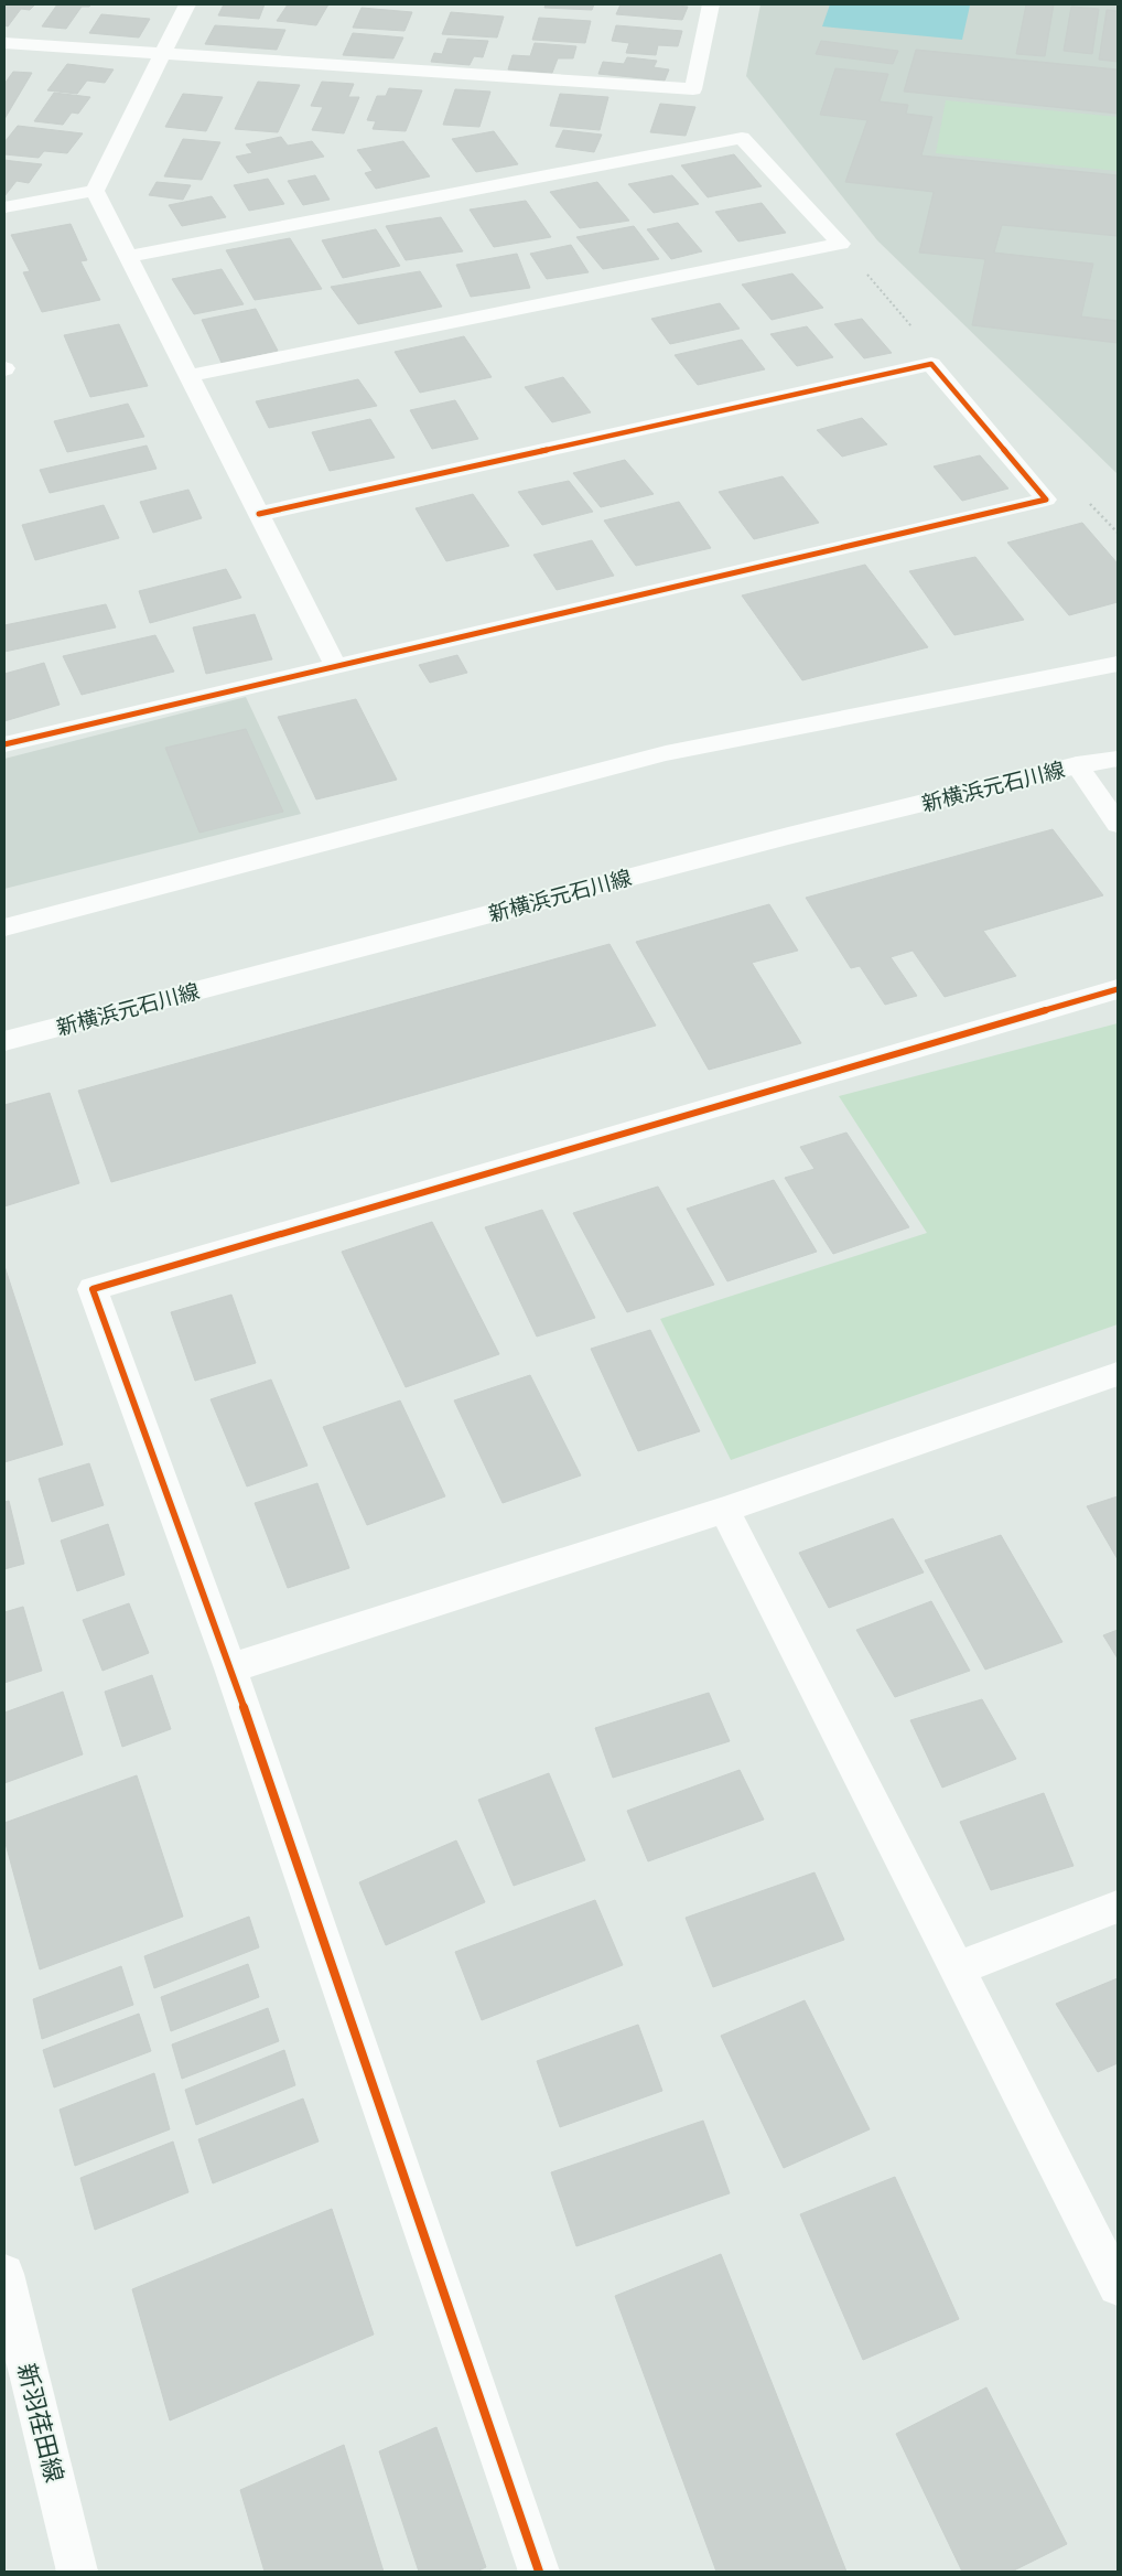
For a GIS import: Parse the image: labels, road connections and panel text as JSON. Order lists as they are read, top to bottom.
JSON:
{
  "streets": {
    "street": ["新横浜元石川線", "新羽荏田線"]
  }
}
